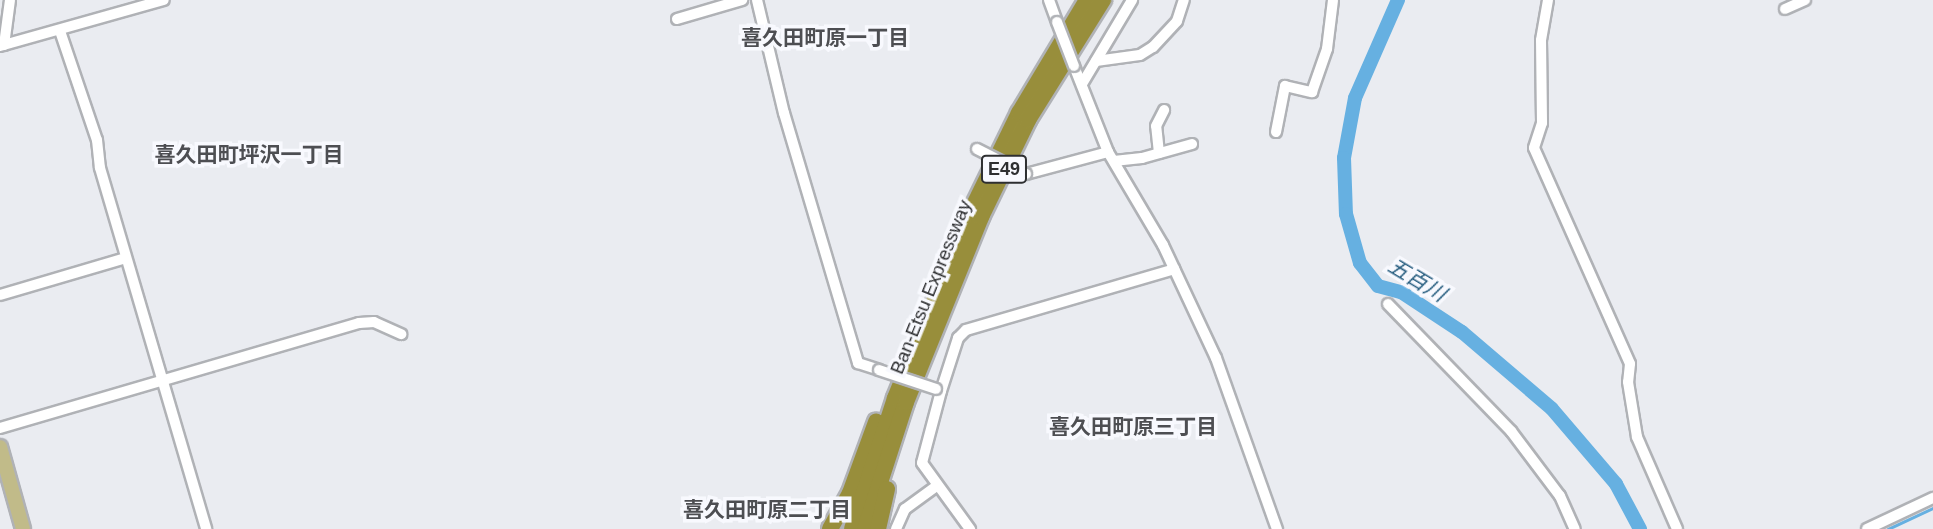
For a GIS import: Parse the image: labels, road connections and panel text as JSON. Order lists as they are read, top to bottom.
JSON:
{
  "streets": {
    "highway": ["E49", "Ban-Etsu Expressway"]
  },
  "districts": [
    "喜久田町原一丁目",
    "喜久田町坪沢一丁目",
    "喜久田町原三丁目",
    "喜久田町原二丁目"
  ],
  "water": ["五百川"]
}
